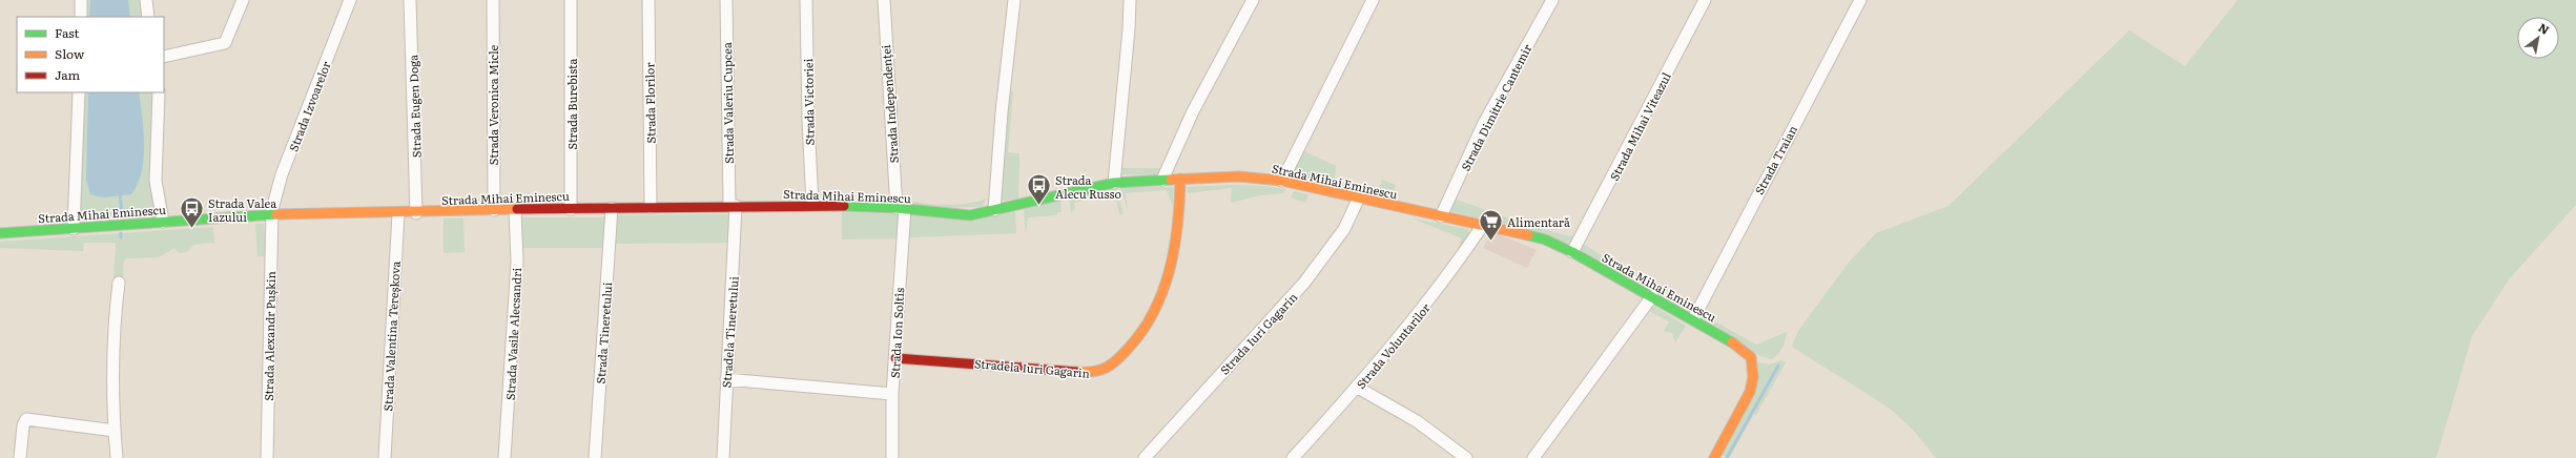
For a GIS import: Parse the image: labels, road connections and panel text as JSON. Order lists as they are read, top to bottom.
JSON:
{
  "streets": {
    "street": [
      "Strada Victoriei",
      "Strada Florilor",
      "Strada Valeriu Cupcea",
      "Strada Burebista",
      "Strada Independenței",
      "Strada Veronica Micle",
      "Strada Izvoarelor",
      "Strada Eugen Doga",
      "Strada Dimitrie Cantemir",
      "Strada Mihai Viteazul",
      "Strada Traian",
      "Strada Mihai Eminescu",
      "Stradela Tineretului",
      "Strada Tineretului",
      "Strada Ion Soltîs",
      "Strada Iuri Gagarin",
      "Strada Vasile Alecsandri",
      "Strada Alexandr Pușkin",
      "Strada Valentina Tereșkova",
      "Strada Voluntarilor",
      "Stradela Iuri Gagarin"
    ]
  },
  "crossings": [
    ["Strada Victoriei", "Strada Mihai Eminescu"],
    ["Strada Florilor", "Strada Mihai Eminescu"],
    ["Strada Valeriu Cupcea", "Strada Mihai Eminescu"],
    ["Strada Valeriu Cupcea", "Stradela Tineretului"],
    ["Strada Burebista", "Strada Mihai Eminescu"],
    ["Strada Independenței", "Strada Mihai Eminescu"],
    ["Strada Independenței", "Strada Ion Soltîs"],
    ["Strada Veronica Micle", "Strada Mihai Eminescu"],
    ["Strada Izvoarelor", "Strada Mihai Eminescu"],
    ["Strada Izvoarelor", "Strada Alexandr Pușkin"],
    ["Strada Eugen Doga", "Strada Mihai Eminescu"],
    ["Strada Dimitrie Cantemir", "Strada Mihai Eminescu"],
    ["Strada Mihai Viteazul", "Strada Mihai Eminescu"],
    ["Strada Traian", "Strada Mihai Eminescu"],
    ["Strada Mihai Eminescu", "Stradela Tineretului"],
    ["Strada Mihai Eminescu", "Strada Tineretului"],
    ["Strada Mihai Eminescu", "Strada Ion Soltîs"],
    ["Strada Mihai Eminescu", "Strada Iuri Gagarin"],
    ["Strada Mihai Eminescu", "Strada Vasile Alecsandri"],
    ["Strada Mihai Eminescu", "Strada Alexandr Pușkin"],
    ["Strada Mihai Eminescu", "Strada Valentina Tereșkova"],
    ["Strada Mihai Eminescu", "Strada Voluntarilor"],
    ["Strada Mihai Eminescu", "Stradela Iuri Gagarin"],
    ["Strada Ion Soltîs", "Stradela Iuri Gagarin"]
  ],
  "places": {
    "bus stop": ["Strada Alecu Russo", "Strada Valea Iazului"],
    "supermarket": ["Alimentară"]
  },
  "legend": ["Fast", "Slow", "Jam"],
  "north": "top right"
}
